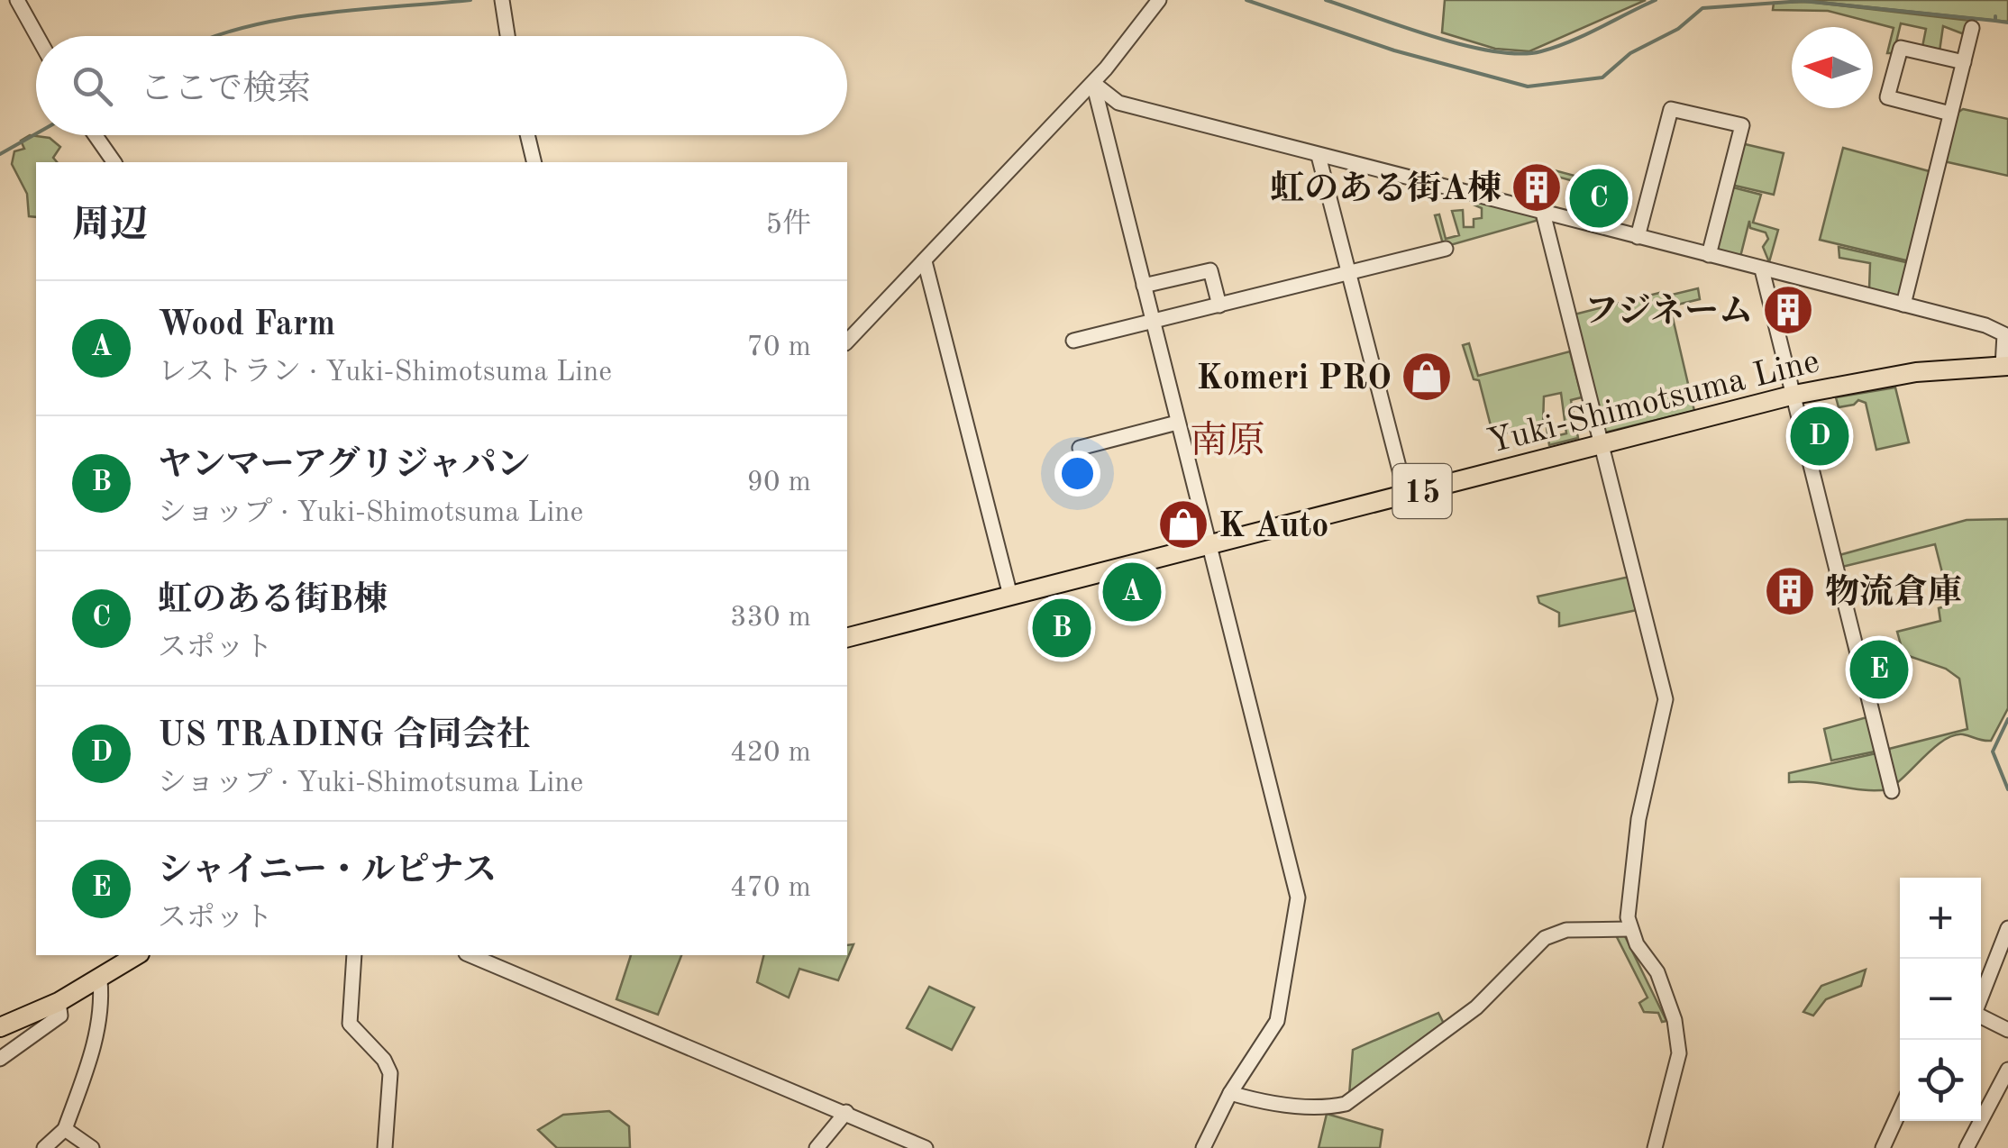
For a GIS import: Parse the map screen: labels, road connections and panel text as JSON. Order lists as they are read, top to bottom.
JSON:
{
  "streets": {
    "main road": ["Yuki-Shimotsuma Line", "15"]
  },
  "districts": ["南原"],
  "places": {
    "building": ["虹のある街A棟", "フジネーム", "物流倉庫"],
    "shop": ["Komeri PRO", "K Auto"]
  },
  "north": "left",
  "page": {
    "search": "ここで検索",
    "heading": ["周辺", "5件"],
    "pins": [
      "C",
      "D",
      "A",
      "B",
      "E"
    ],
    "list": [
      {
        "mark": "A",
        "name": "Wood Farm",
        "note": "レストラン · Yuki-Shimotsuma Line",
        "value": "70 m"
      },
      {
        "mark": "B",
        "name": "ヤンマーアグリジャパン",
        "note": "ショップ · Yuki-Shimotsuma Line",
        "value": "90 m"
      },
      {
        "mark": "C",
        "name": "虹のある街B棟",
        "note": "スポット",
        "value": "330 m"
      },
      {
        "mark": "D",
        "name": "US TRADING 合同会社",
        "note": "ショップ · Yuki-Shimotsuma Line",
        "value": "420 m"
      },
      {
        "mark": "E",
        "name": "シャイニー・ルピナス",
        "note": "スポット",
        "value": "470 m"
      }
    ],
    "map_buttons": ["+", "−"]
  }
}
